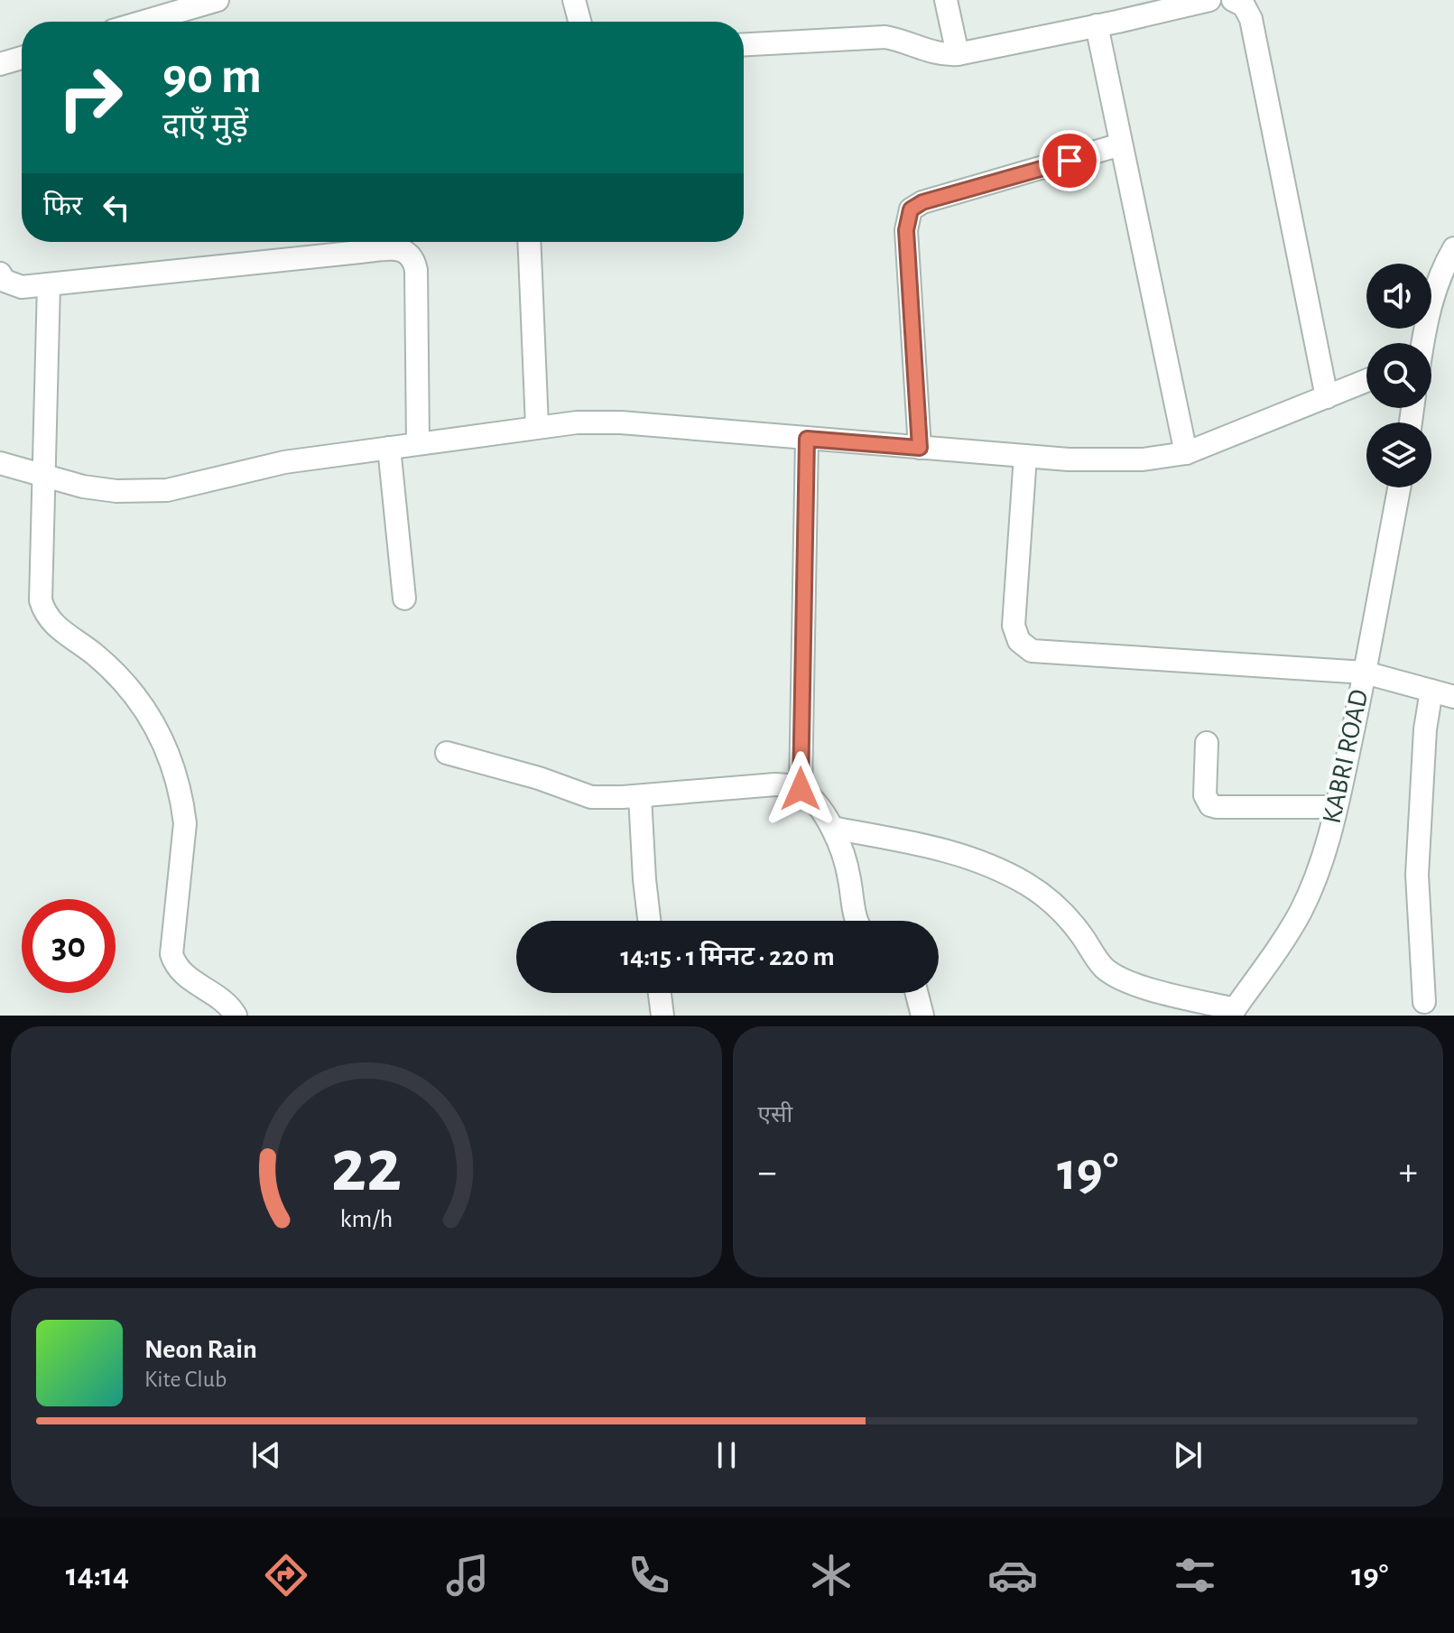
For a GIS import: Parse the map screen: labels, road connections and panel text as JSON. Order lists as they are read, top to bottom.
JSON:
{
  "streets": {
    "street": ["KABRI ROAD"]
  },
  "page": {
    "turn": ["90 m", "दाएँ मुड़ें"],
    "then": "फिर",
    "limit": "30",
    "trip": "14:15 · 1 मिनट · 220 m",
    "tile": "एसी",
    "heat": ["−", "19°", "+"],
    "song": ["Neon Rain", "Kite Club"],
    "tabs": ["14:14", "19°"],
    "gauge": ["22", "km/h"]
  }
}
